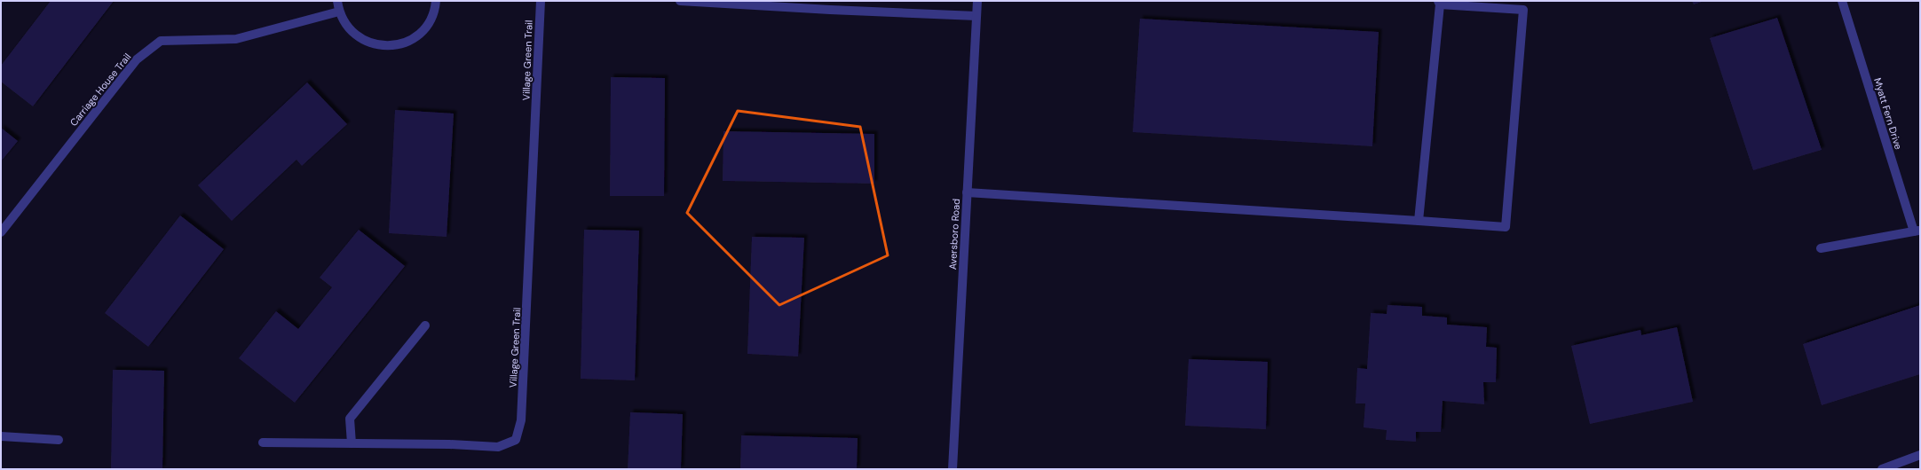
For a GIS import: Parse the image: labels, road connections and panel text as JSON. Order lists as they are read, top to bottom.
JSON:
{
  "streets": {
    "street": [
      "Village Green Trail",
      "Carriage House Trail",
      "Myatt Fern Drive",
      "Aversboro Road"
    ]
  }
}
